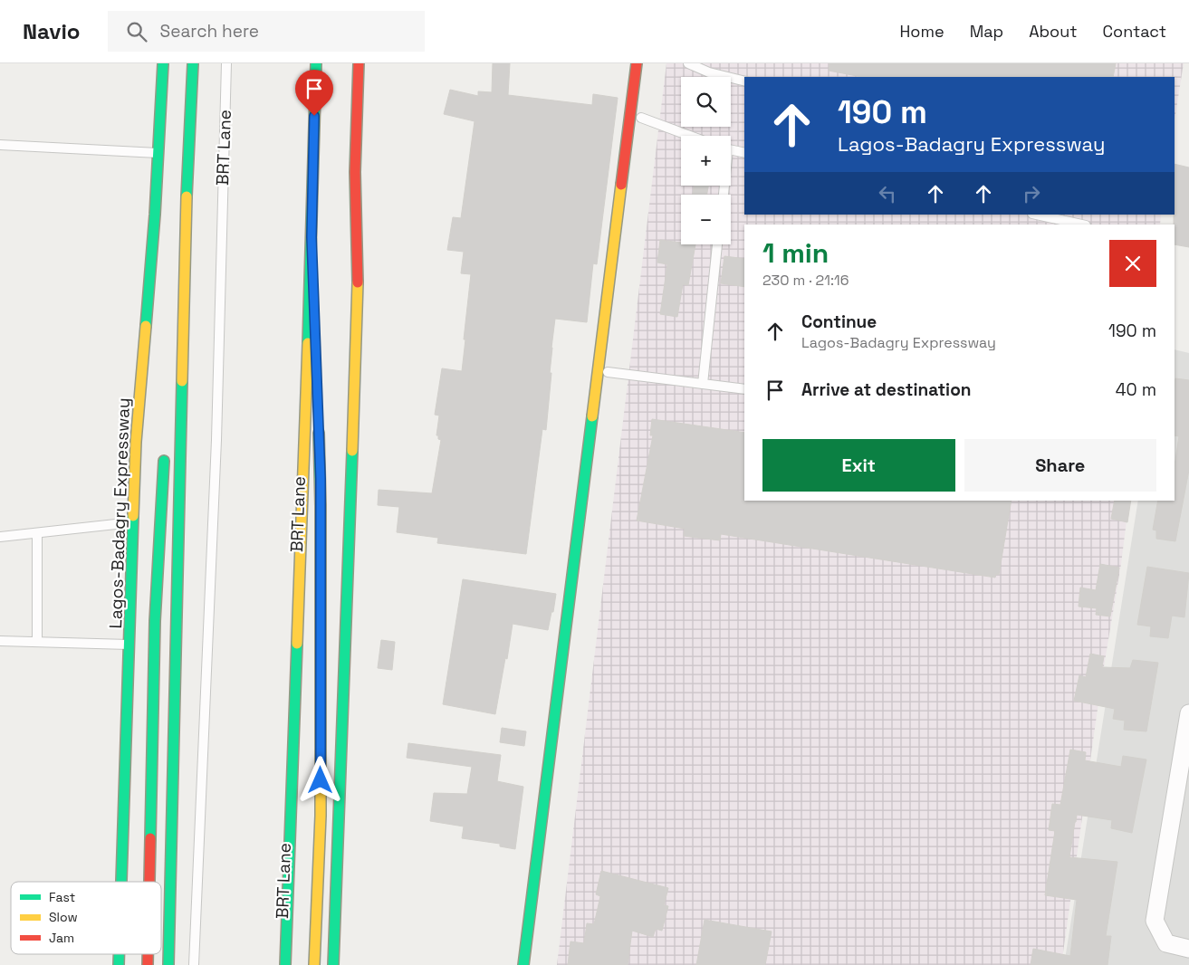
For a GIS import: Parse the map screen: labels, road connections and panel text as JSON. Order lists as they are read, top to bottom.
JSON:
{
  "streets": {
    "main road": ["Lagos-Badagry Expressway"],
    "lane": ["BRT Lane"]
  },
  "legend": ["Fast", "Slow", "Jam"],
  "page": {
    "header": "Navio",
    "search": "Search here",
    "nav": [
      "Home",
      "Map",
      "About",
      "Contact"
    ],
    "map_buttons": ["+", "−"],
    "turn": ["190 m", "Lagos-Badagry Expressway"],
    "heading": ["1 min", "230 m · 21:16"],
    "list": [
      {
        "name": "Continue",
        "note": "Lagos-Badagry Expressway",
        "value": "190 m"
      },
      {
        "name": "Arrive at destination",
        "value": "40 m"
      }
    ],
    "buttons": ["Exit", "Share"]
  }
}
